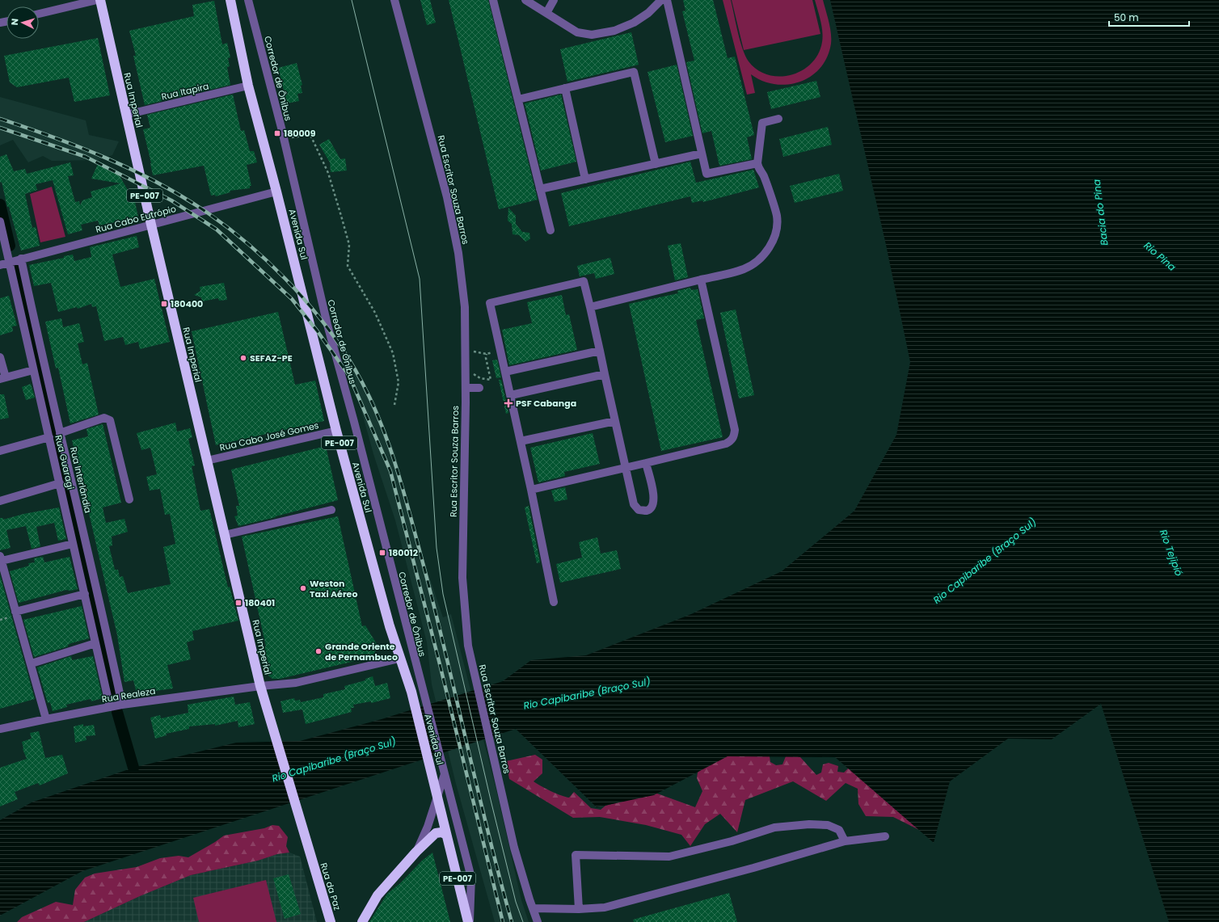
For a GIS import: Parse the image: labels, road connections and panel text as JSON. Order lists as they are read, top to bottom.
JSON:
{
  "streets": {
    "highway": [
      "Rua Imperial",
      "PE-007",
      "Avenida Sul",
      "Rua da Paz"
    ],
    "street": [
      "Corredor de Ônibus",
      "Rua Itapira",
      "Rua Escritor Souza Barros",
      "Rua Cabo Eutrópio",
      "Rua Cabo José Gomes",
      "Rua Guaragi",
      "Rua Interlândia",
      "Rua Realeza"
    ]
  },
  "crossings": [
    ["Rua Itapira", "Rua Imperial"],
    ["Rua Itapira", "Avenida Sul"],
    ["Rua Imperial", "Rua Cabo Eutrópio"],
    ["Rua Imperial", "Rua Cabo José Gomes"],
    ["Rua Imperial", "Rua Realeza"],
    ["Rua Imperial", "Rua da Paz"],
    ["Rua Cabo Eutrópio", "Avenida Sul"],
    ["Rua Cabo Eutrópio", "Rua Guaragi"],
    ["Rua Cabo Eutrópio", "Rua Interlândia"],
    ["Avenida Sul", "Rua Cabo José Gomes"],
    ["Avenida Sul", "Rua Realeza"],
    ["Rua Guaragi", "Rua Realeza"],
    ["Rua Interlândia", "Rua Realeza"]
  ],
  "water": [
    "Bacia do Pina",
    "Rio Pina",
    "Rio Tejipió",
    "Rio Capibaribe (Braço Sul)"
  ],
  "places": {
    "transit": [
      "180009",
      "180400",
      "180012",
      "180401"
    ],
    "other": ["SEFAZ-PE", "Weston Taxi Aéreo", "Grande Oriente de Pernambuco"],
    "health": ["PSF Cabanga"]
  },
  "scale_bar": "50 m",
  "north": "left"
}
